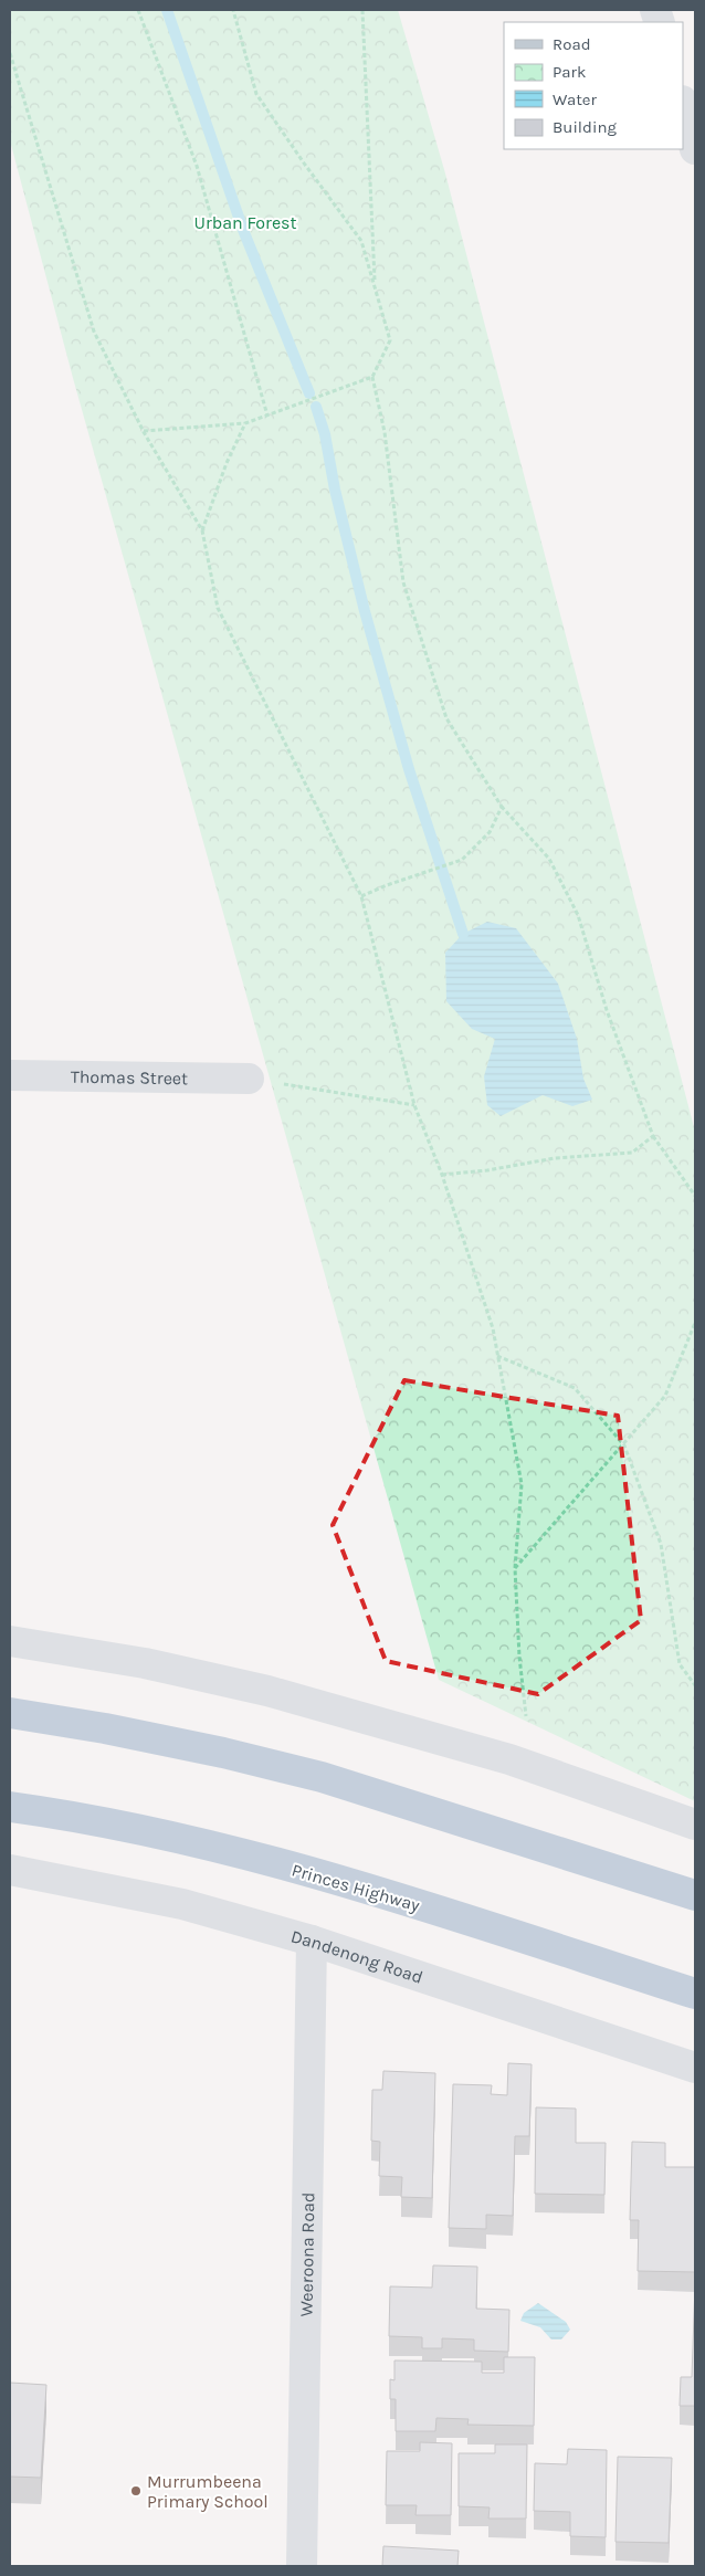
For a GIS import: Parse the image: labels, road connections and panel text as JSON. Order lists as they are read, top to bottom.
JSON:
{
  "streets": {
    "highway": ["Princes Highway"],
    "street": ["Thomas Street", "Dandenong Road", "Weeroona Road"]
  },
  "crossings": [
    ["Dandenong Road", "Weeroona Road"]
  ],
  "parks": ["Urban Forest"],
  "places": ["Murrumbeena Primary School"],
  "legend": [
    "Road",
    "Park",
    "Water",
    "Building"
  ]
}
